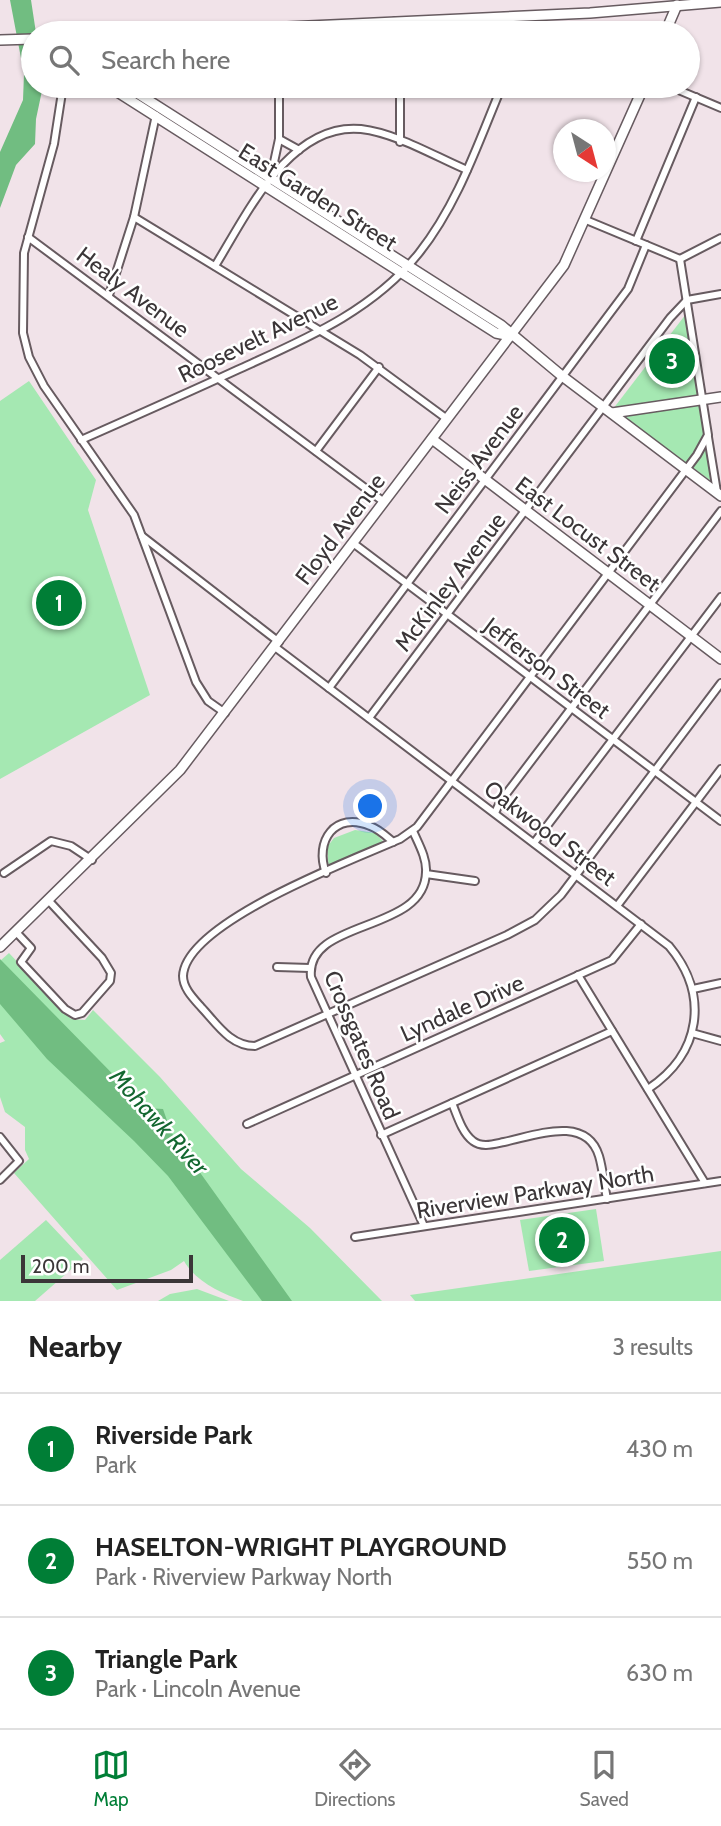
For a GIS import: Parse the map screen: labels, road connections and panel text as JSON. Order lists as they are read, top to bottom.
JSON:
{
  "streets": {
    "street": [
      "East Garden Street",
      "Healy Avenue",
      "Roosevelt Avenue",
      "Neiss Avenue",
      "Floyd Avenue",
      "East Locust Street",
      "McKinley Avenue",
      "Jefferson Street",
      "Oakwood Street",
      "Lyndale Drive",
      "Crossgates Road",
      "Riverview Parkway North"
    ]
  },
  "crossings": [
    ["East Garden Street", "Roosevelt Avenue"],
    ["East Garden Street", "Neiss Avenue"],
    ["East Garden Street", "Floyd Avenue"],
    ["East Garden Street", "McKinley Avenue"],
    ["Healy Avenue", "Roosevelt Avenue"],
    ["Healy Avenue", "Floyd Avenue"],
    ["Neiss Avenue", "East Locust Street"],
    ["Neiss Avenue", "Jefferson Street"],
    ["Neiss Avenue", "Oakwood Street"],
    ["Floyd Avenue", "East Locust Street"],
    ["Floyd Avenue", "Jefferson Street"],
    ["Floyd Avenue", "Oakwood Street"],
    ["East Locust Street", "McKinley Avenue"],
    ["McKinley Avenue", "Jefferson Street"],
    ["McKinley Avenue", "Oakwood Street"],
    ["Oakwood Street", "Lyndale Drive"],
    ["Lyndale Drive", "Crossgates Road"],
    ["Crossgates Road", "Riverview Parkway North"]
  ],
  "water": ["Mohawk River"],
  "scale_bar": "200 m",
  "north": "bottom right",
  "page": {
    "search": "Search here",
    "pins": ["3", "1", "2"],
    "scale": "200 m",
    "heading": ["Nearby", "3 results"],
    "list": [
      {
        "mark": "1",
        "name": "Riverside Park",
        "note": "Park",
        "value": "430 m"
      },
      {
        "mark": "2",
        "name": "HASELTON-WRIGHT PLAYGROUND",
        "note": "Park · Riverview Parkway North",
        "value": "550 m"
      },
      {
        "mark": "3",
        "name": "Triangle Park",
        "note": "Park · Lincoln Avenue",
        "value": "630 m"
      }
    ],
    "nav": ["Map", "Directions", "Saved"]
  }
}
